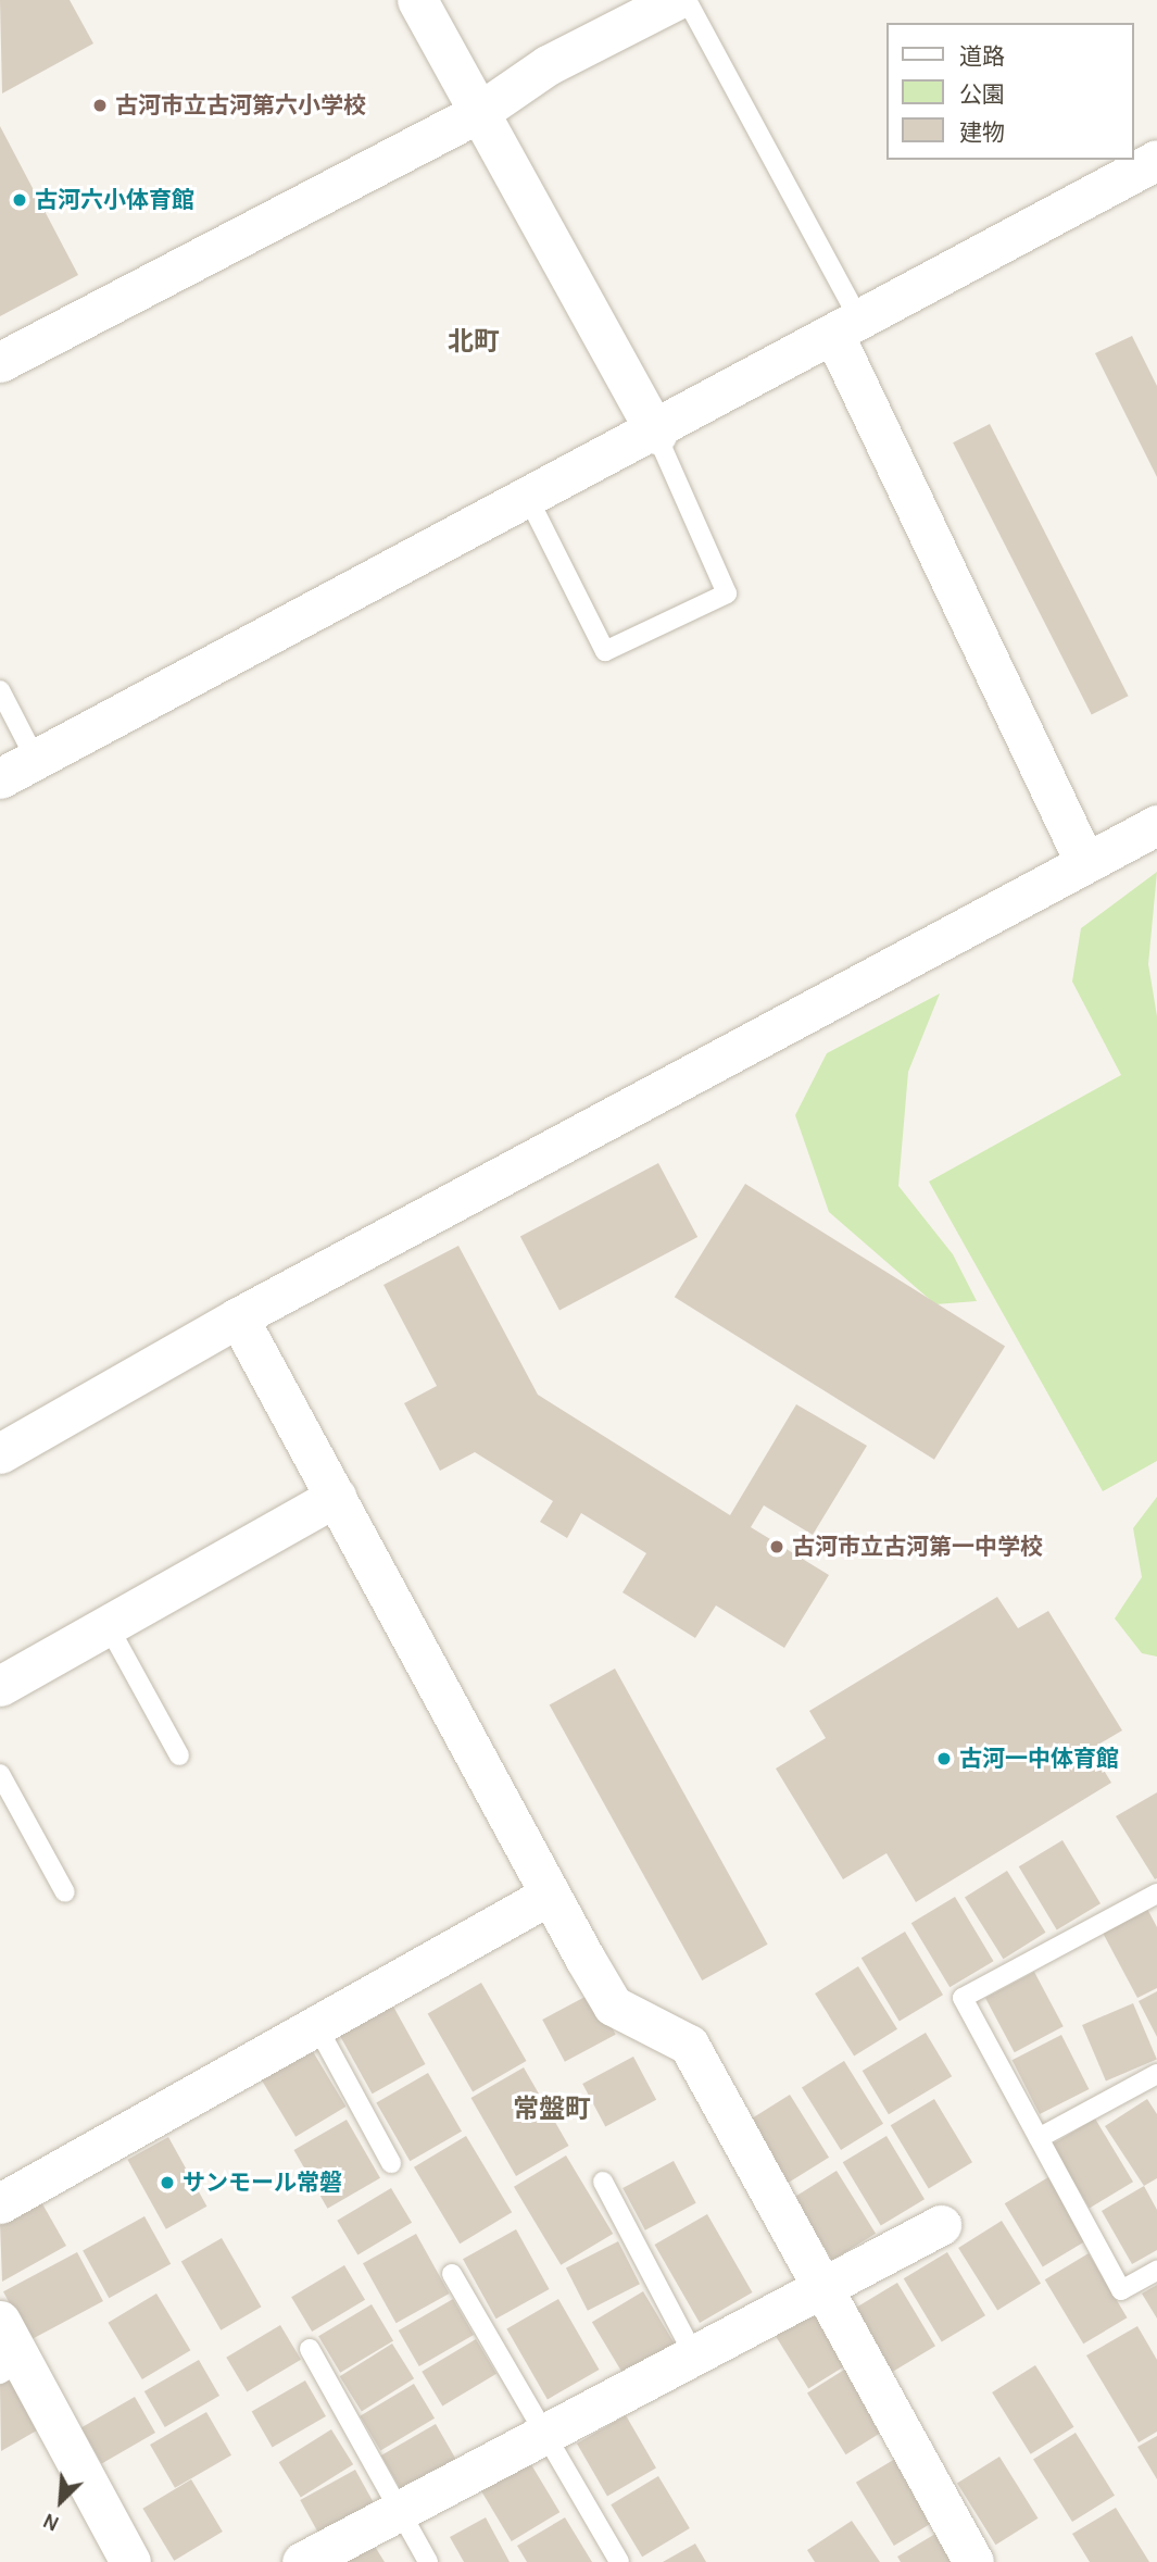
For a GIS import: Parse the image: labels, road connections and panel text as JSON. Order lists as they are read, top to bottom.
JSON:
{
  "districts": ["北町", "常盤町"],
  "places": [
    "古河市立古河第六小学校",
    "古河六小体育館",
    "古河市立古河第一中学校",
    "古河一中体育館",
    "サンモール常磐"
  ],
  "legend": ["道路", "公園", "建物"],
  "north": "bottom left"
}
